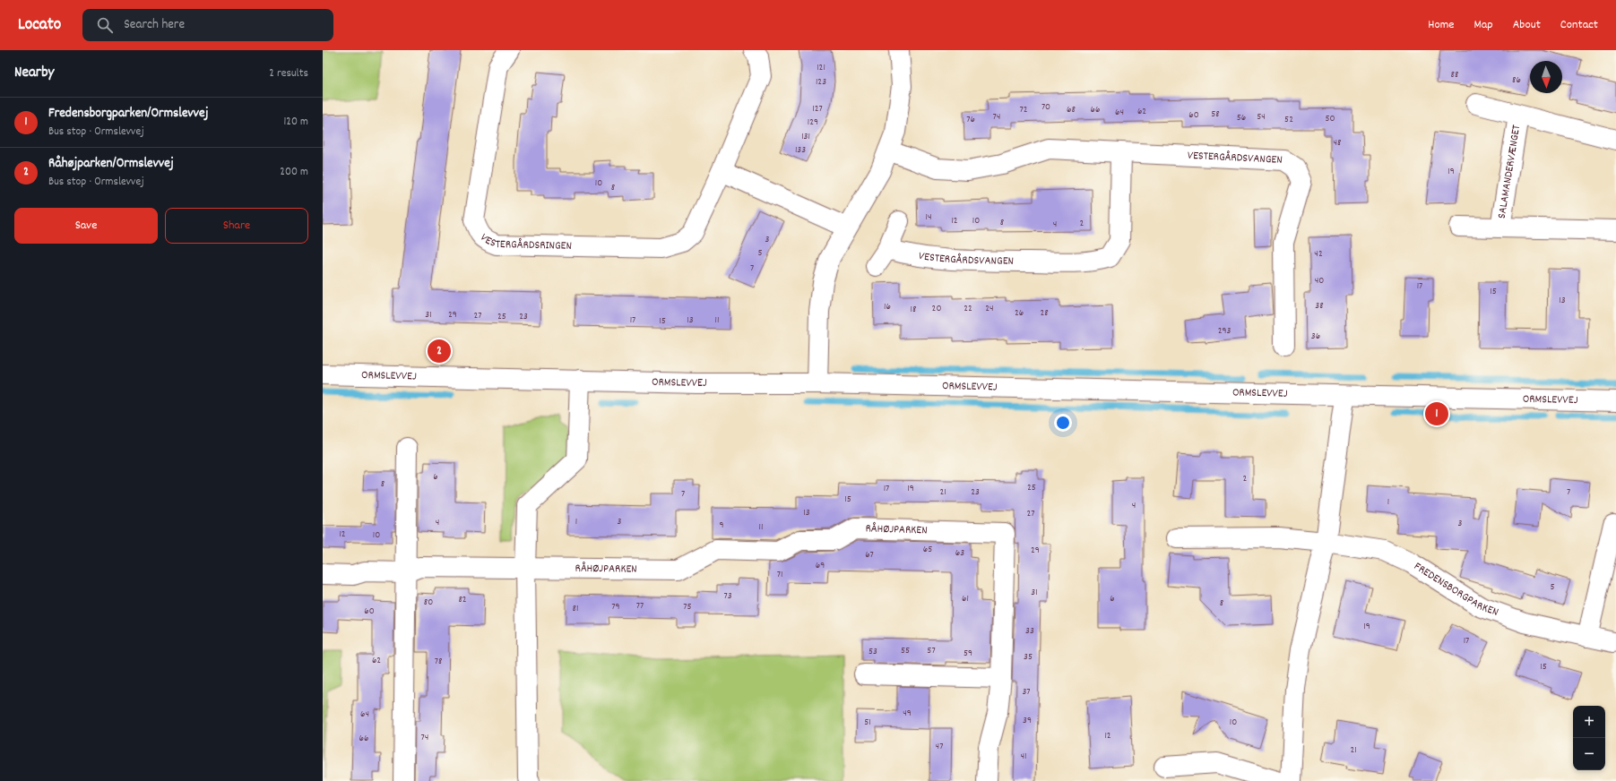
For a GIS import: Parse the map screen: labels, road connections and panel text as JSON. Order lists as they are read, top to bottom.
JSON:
{
  "streets": {
    "street": [
      "VESTERGÅRDSVANGEN",
      "SALAMANDERVÆNGET",
      "VESTERGÅRDSRINGEN",
      "ORMSLEVVEJ",
      "RÅHØJPARKEN",
      "FREDENSBORGPARKEN"
    ]
  },
  "house_numbers": [
    "121",
    "88",
    "86",
    "123",
    "70",
    "127",
    "72",
    "68",
    "66",
    "62",
    "64",
    "58",
    "60",
    "74",
    "54",
    "56",
    "50",
    "76",
    "52",
    "129",
    "131",
    "48",
    "133",
    "19",
    "10",
    "8",
    "14",
    "12",
    "10",
    "8",
    "2",
    "4",
    "3",
    "5",
    "42",
    "7",
    "40",
    "17",
    "15",
    "13",
    "38",
    "16",
    "20",
    "22",
    "24",
    "18",
    "26",
    "28",
    "31",
    "29",
    "27",
    "25",
    "23",
    "17",
    "13",
    "11",
    "15",
    "293",
    "36",
    "6",
    "2",
    "8",
    "25",
    "17",
    "19",
    "21",
    "23",
    "7",
    "7",
    "15",
    "1",
    "4",
    "13",
    "27",
    "1",
    "3",
    "4",
    "3",
    "9",
    "11",
    "12",
    "10",
    "65",
    "29",
    "63",
    "67",
    "69",
    "71",
    "5",
    "31",
    "73",
    "61",
    "6",
    "82",
    "80",
    "8",
    "77",
    "79",
    "75",
    "81",
    "60",
    "19",
    "33",
    "17",
    "55",
    "57",
    "53",
    "59",
    "35",
    "62",
    "78",
    "15",
    "37",
    "49",
    "64",
    "39",
    "51",
    "10",
    "12",
    "74",
    "66",
    "47",
    "21",
    "41"
  ],
  "north": "bottom",
  "page": {
    "header": "Locato",
    "search": "Search here",
    "nav": [
      "Home",
      "Map",
      "About",
      "Contact"
    ],
    "heading": ["Nearby", "2 results"],
    "list": [
      {
        "mark": "1",
        "name": "Fredensborgparken/Ormslevvej",
        "note": "Bus stop · Ormslevvej",
        "value": "120 m"
      },
      {
        "mark": "2",
        "name": "Råhøjparken/Ormslevvej",
        "note": "Bus stop · Ormslevvej",
        "value": "200 m"
      }
    ],
    "buttons": ["Save", "Share"],
    "pins": ["2", "1"],
    "map_buttons": ["+", "−"]
  }
}
